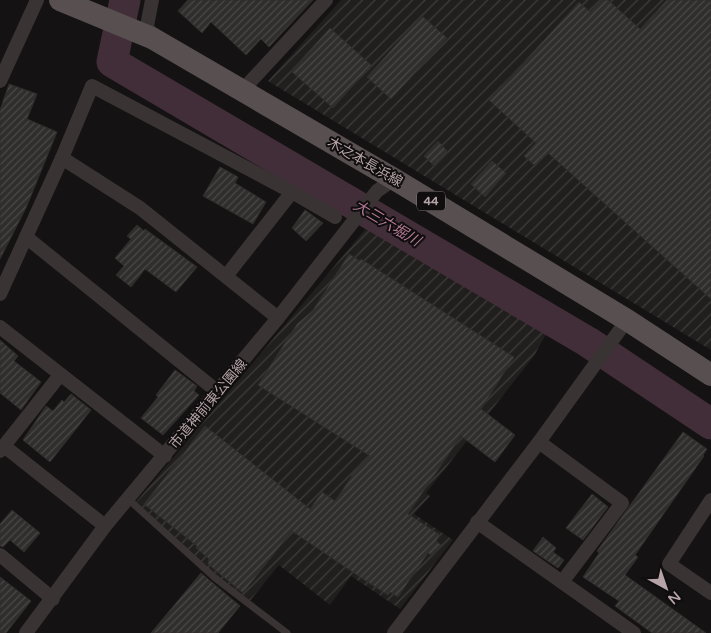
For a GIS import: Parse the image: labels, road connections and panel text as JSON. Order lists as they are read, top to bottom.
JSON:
{
  "streets": {
    "main road": ["木之本長浜線", "44"],
    "street": ["市道神前東公園線"]
  },
  "crossings": [
    ["木之本長浜線", "市道神前東公園線"]
  ],
  "water": ["大三六堀川"],
  "north": "bottom right"
}
